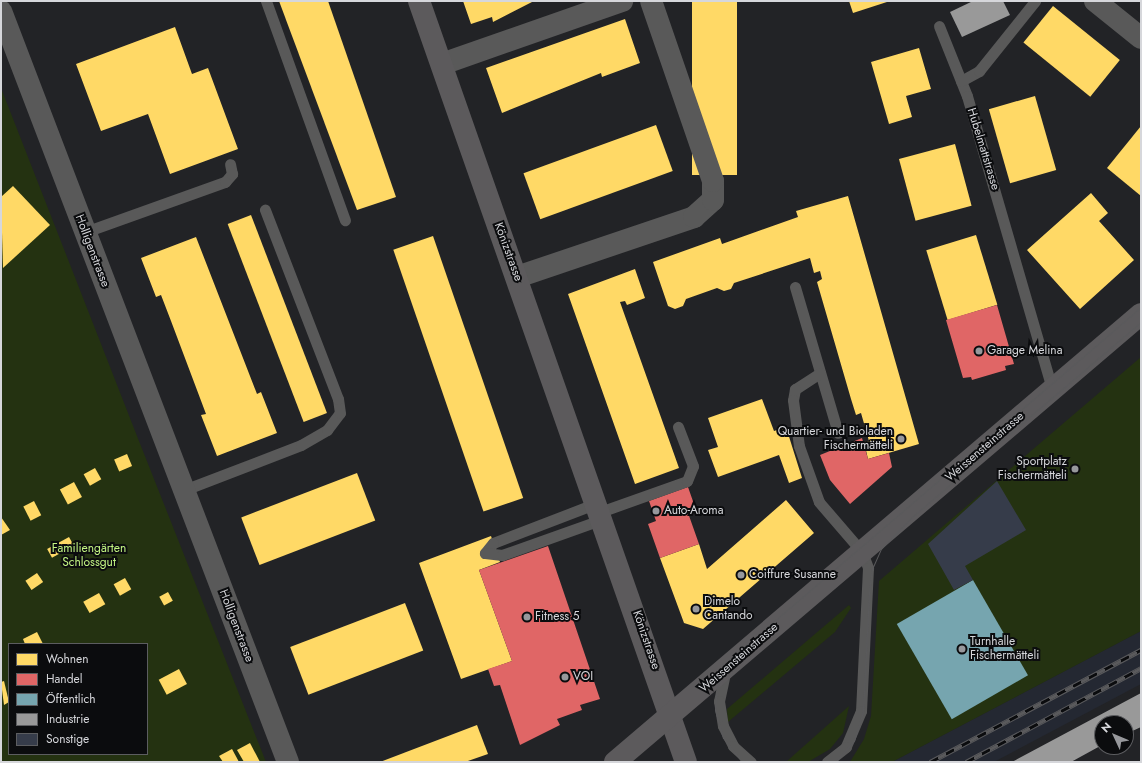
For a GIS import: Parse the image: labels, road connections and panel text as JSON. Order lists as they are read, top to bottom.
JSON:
{
  "streets": {
    "main road": ["Könizstrasse", "Weissensteinstrasse"],
    "street": ["Holligenstrasse"],
    "lane": ["Hubelmattstrasse"]
  },
  "crossings": [
    ["Hubelmattstrasse", "Weissensteinstrasse"],
    ["Könizstrasse", "Weissensteinstrasse"]
  ],
  "parks": ["Familiengärten Schlossgut"],
  "places": [
    "Garage Melina",
    "Quartier- und Bioladen Fischermätteli",
    "Sportplatz Fischermätteli",
    "Auto-Aroma",
    "Coiffure Susanne",
    "Dimelo Cantando",
    "Fitness 5",
    "Turnhalle Fischermätteli",
    "VOI"
  ],
  "legend": [
    "Wohnen",
    "Handel",
    "Öffentlich",
    "Industrie",
    "Sonstige"
  ],
  "north": "top left"
}
